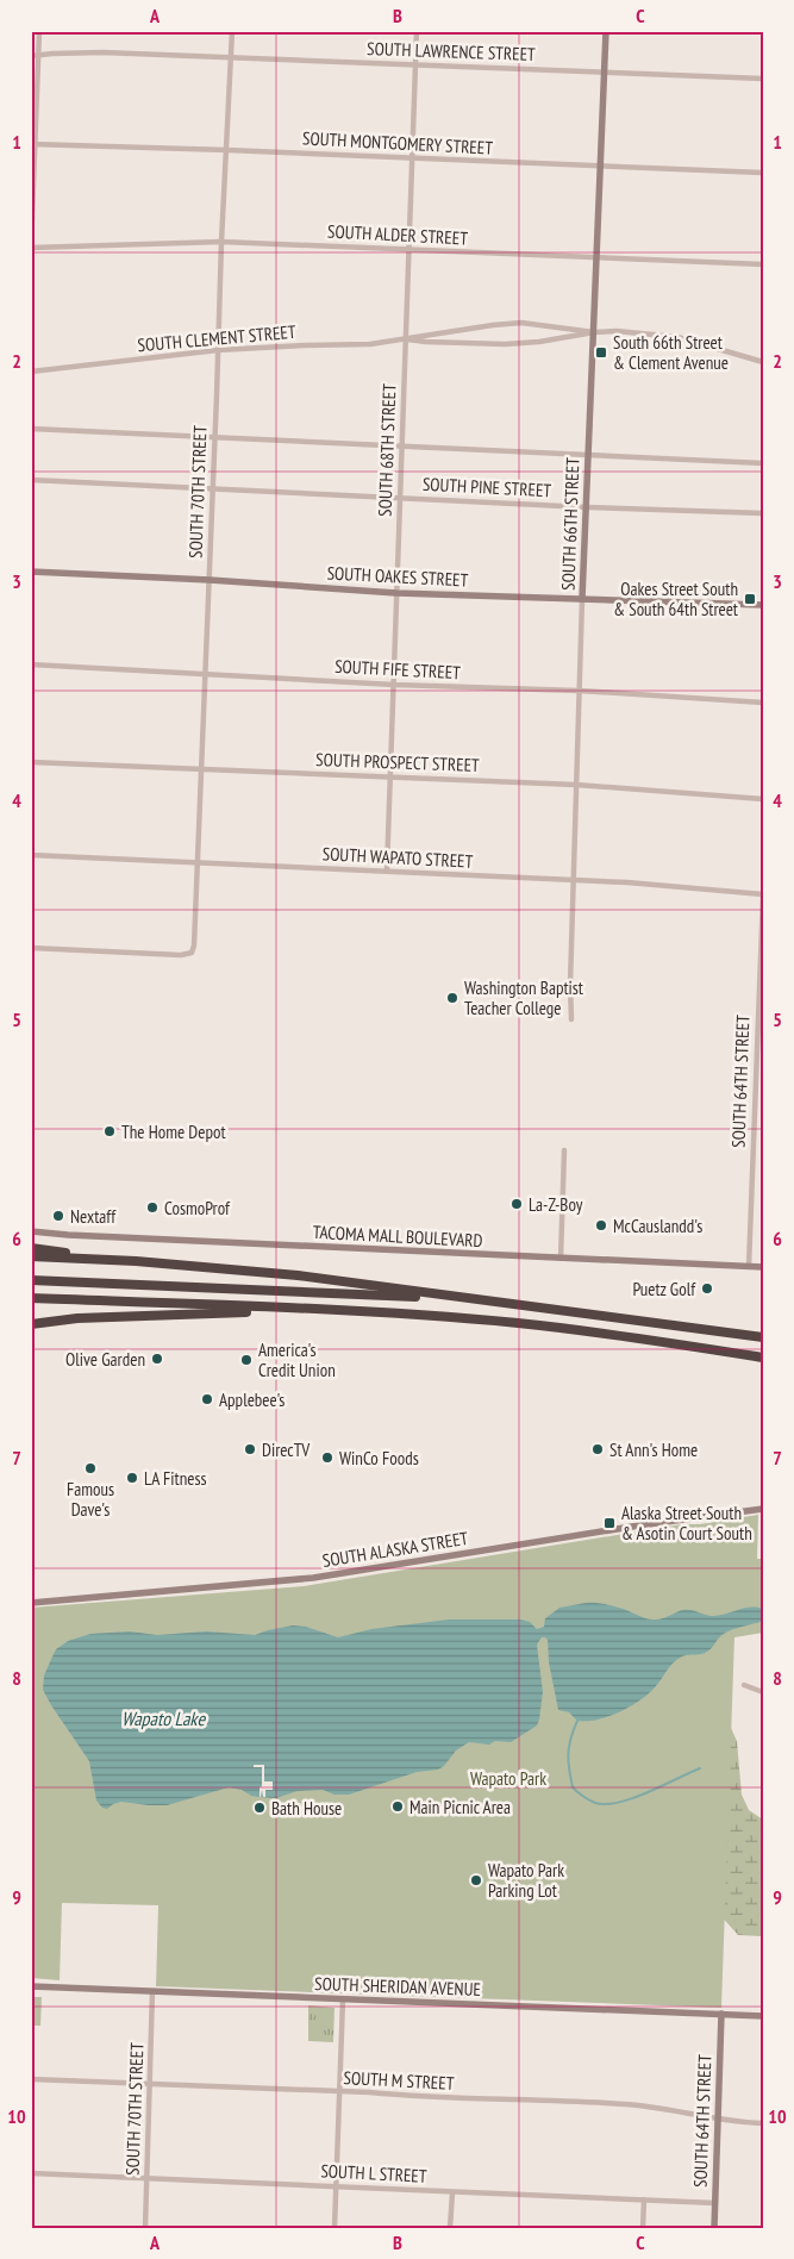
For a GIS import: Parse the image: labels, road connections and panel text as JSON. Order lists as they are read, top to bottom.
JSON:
{
  "streets": {
    "street": [
      "SOUTH LAWRENCE STREET",
      "SOUTH MONTGOMERY STREET",
      "SOUTH ALDER STREET",
      "SOUTH CLEMENT STREET",
      "SOUTH 68TH STREET",
      "SOUTH PINE STREET",
      "SOUTH 70TH STREET",
      "SOUTH 66TH STREET",
      "SOUTH OAKES STREET",
      "SOUTH FIFE STREET",
      "SOUTH PROSPECT STREET",
      "SOUTH WAPATO STREET",
      "SOUTH 64TH STREET",
      "TACOMA MALL BOULEVARD",
      "SOUTH ALASKA STREET",
      "SOUTH SHERIDAN AVENUE",
      "SOUTH M STREET",
      "SOUTH L STREET"
    ]
  },
  "crossings": [
    ["SOUTH LAWRENCE STREET", "SOUTH 68TH STREET"],
    ["SOUTH LAWRENCE STREET", "SOUTH 70TH STREET"],
    ["SOUTH LAWRENCE STREET", "SOUTH 66TH STREET"],
    ["SOUTH MONTGOMERY STREET", "SOUTH 68TH STREET"],
    ["SOUTH MONTGOMERY STREET", "SOUTH 70TH STREET"],
    ["SOUTH MONTGOMERY STREET", "SOUTH 66TH STREET"],
    ["SOUTH ALDER STREET", "SOUTH 68TH STREET"],
    ["SOUTH ALDER STREET", "SOUTH 70TH STREET"],
    ["SOUTH ALDER STREET", "SOUTH 66TH STREET"],
    ["SOUTH CLEMENT STREET", "SOUTH 68TH STREET"],
    ["SOUTH CLEMENT STREET", "SOUTH 70TH STREET"],
    ["SOUTH CLEMENT STREET", "SOUTH 66TH STREET"],
    ["SOUTH 68TH STREET", "SOUTH PINE STREET"],
    ["SOUTH 68TH STREET", "SOUTH OAKES STREET"],
    ["SOUTH 68TH STREET", "SOUTH FIFE STREET"],
    ["SOUTH 68TH STREET", "SOUTH PROSPECT STREET"],
    ["SOUTH 68TH STREET", "SOUTH WAPATO STREET"],
    ["SOUTH PINE STREET", "SOUTH 70TH STREET"],
    ["SOUTH PINE STREET", "SOUTH 66TH STREET"],
    ["SOUTH 70TH STREET", "SOUTH OAKES STREET"],
    ["SOUTH 70TH STREET", "SOUTH FIFE STREET"],
    ["SOUTH 70TH STREET", "SOUTH PROSPECT STREET"],
    ["SOUTH 70TH STREET", "SOUTH WAPATO STREET"],
    ["SOUTH 70TH STREET", "SOUTH SHERIDAN AVENUE"],
    ["SOUTH 70TH STREET", "SOUTH M STREET"],
    ["SOUTH 70TH STREET", "SOUTH L STREET"],
    ["SOUTH 66TH STREET", "SOUTH OAKES STREET"],
    ["SOUTH 66TH STREET", "SOUTH FIFE STREET"],
    ["SOUTH 66TH STREET", "SOUTH PROSPECT STREET"],
    ["SOUTH 66TH STREET", "SOUTH WAPATO STREET"],
    ["SOUTH WAPATO STREET", "SOUTH 64TH STREET"],
    ["SOUTH 64TH STREET", "TACOMA MALL BOULEVARD"],
    ["SOUTH 64TH STREET", "SOUTH SHERIDAN AVENUE"],
    ["SOUTH 64TH STREET", "SOUTH M STREET"],
    ["SOUTH 64TH STREET", "SOUTH L STREET"]
  ],
  "water": ["Wapato Lake"],
  "parks": ["Wapato Park"],
  "places": {
    "transit": ["South 66th Street & Clement Avenue", "Oakes Street South & South 64th Street", "Alaska Street South & Asotin Court South"],
    "other": [
      "Washington Baptist Teacher College",
      "The Home Depot",
      "La-Z-Boy",
      "CosmoProf",
      "Nextaff",
      "McCauslandd's",
      "Puetz Golf",
      "Olive Garden",
      "America's Credit Union",
      "Applebee's",
      "DirecTV",
      "St Ann's Home",
      "WinCo Foods",
      "Famous Dave's",
      "LA Fitness",
      "Main Picnic Area",
      "Bath House",
      "Wapato Park Parking Lot"
    ]
  },
  "grid": {
    "columns": ["A", "B", "C"],
    "rows": [
      "1",
      "2",
      "3",
      "4",
      "5",
      "6",
      "7",
      "8",
      "9",
      "10"
    ]
  }
}
